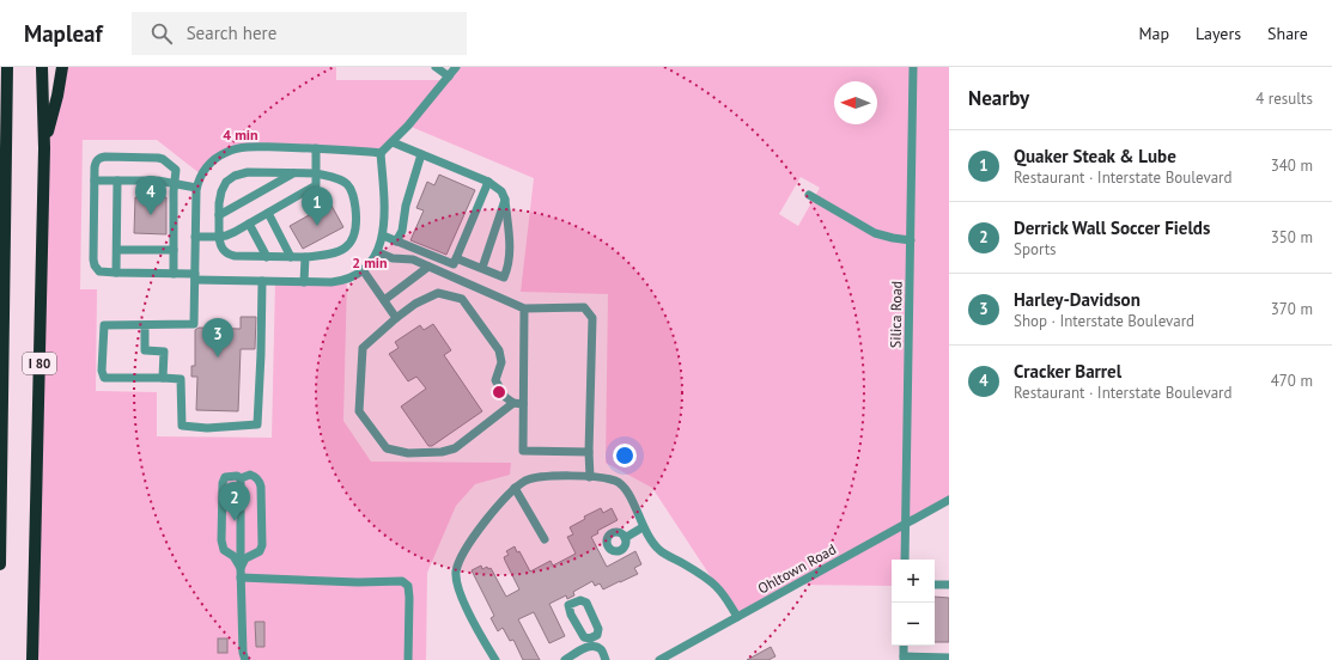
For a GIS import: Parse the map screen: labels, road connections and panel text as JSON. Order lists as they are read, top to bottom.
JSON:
{
  "streets": {
    "highway": ["I 80"],
    "street": ["Silica Road", "Ohltown Road"]
  },
  "crossings": [
    ["Silica Road", "Ohltown Road"]
  ],
  "north": "left",
  "page": {
    "header": "Mapleaf",
    "search": "Search here",
    "nav": ["Map", "Layers", "Share"],
    "heading": ["Nearby", "4 results"],
    "list": [
      {
        "mark": "1",
        "name": "Quaker Steak & Lube",
        "note": "Restaurant · Interstate Boulevard",
        "value": "340 m"
      },
      {
        "mark": "2",
        "name": "Derrick Wall Soccer Fields",
        "note": "Sports",
        "value": "350 m"
      },
      {
        "mark": "3",
        "name": "Harley-Davidson",
        "note": "Shop · Interstate Boulevard",
        "value": "370 m"
      },
      {
        "mark": "4",
        "name": "Cracker Barrel",
        "note": "Restaurant · Interstate Boulevard",
        "value": "470 m"
      }
    ],
    "pins": [
      "4",
      "1",
      "3",
      "2"
    ],
    "map_buttons": ["+", "−"]
  },
  "rings": ["4 min", "2 min"]
}
